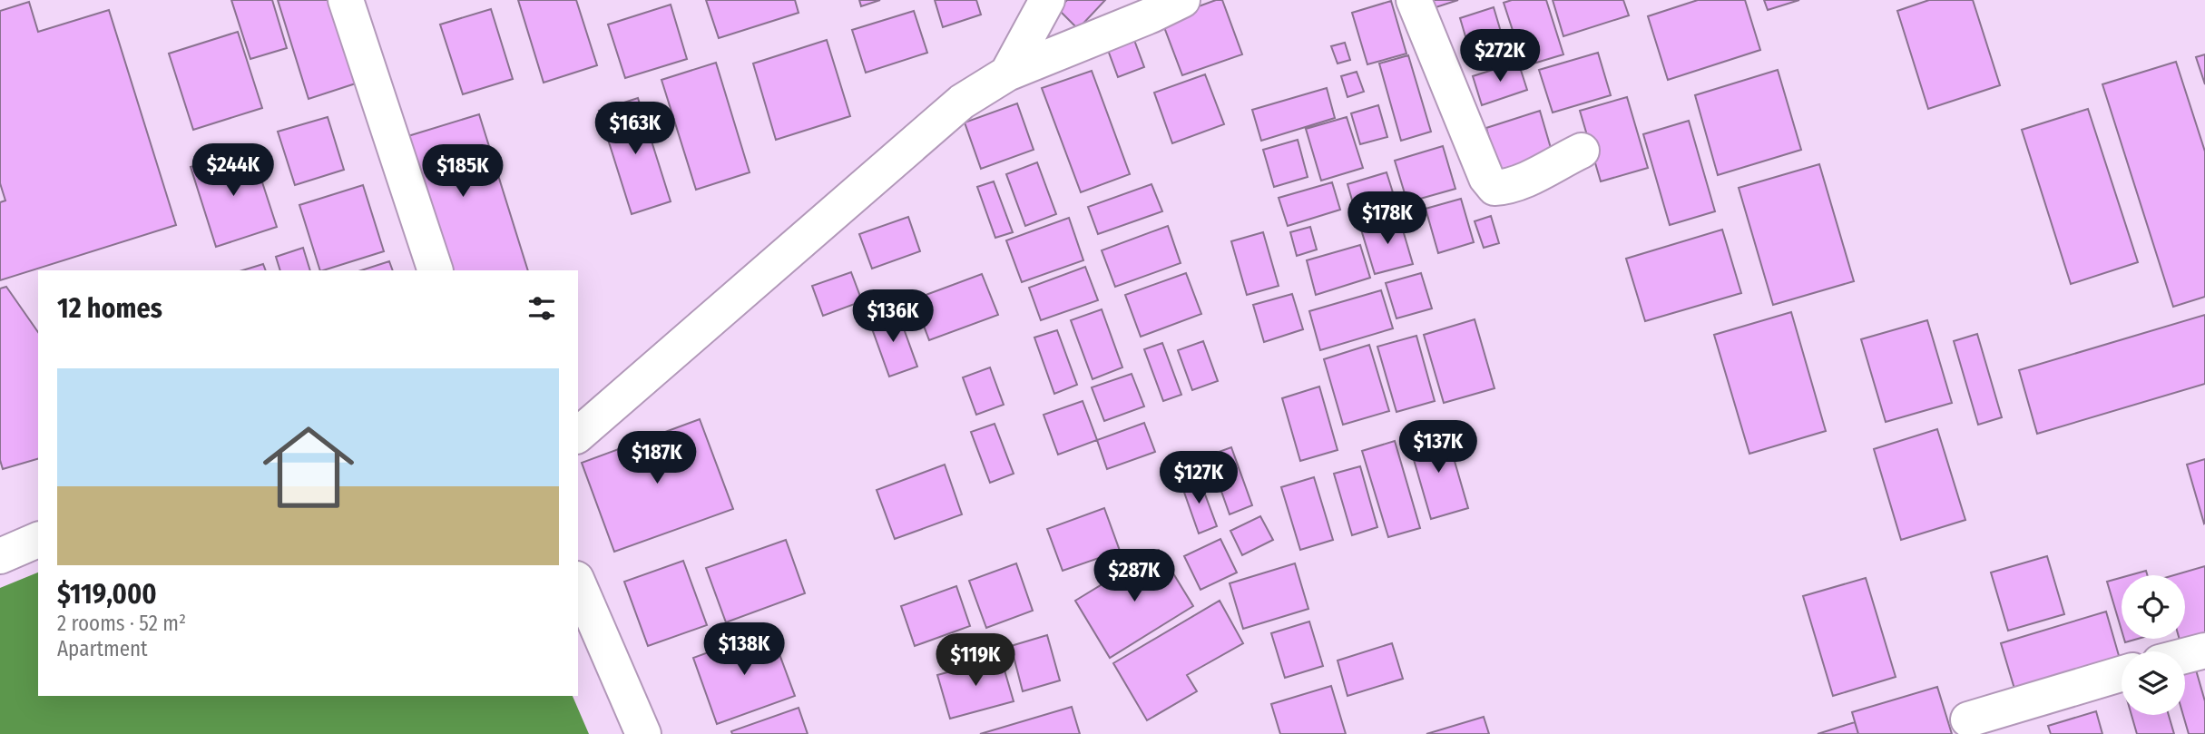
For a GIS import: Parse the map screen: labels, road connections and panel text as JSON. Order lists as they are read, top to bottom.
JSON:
{
  "page": {
    "price": [
      "$272K",
      "$163K",
      "$244K",
      "$185K",
      "$178K",
      "$136K",
      "$137K",
      "$187K",
      "$127K",
      "$287K",
      "$138K",
      "$119K"
    ],
    "heading": "12 homes",
    "list": [
      {
        "name": "$119,000",
        "note": "2 rooms · 52 m² · Apartment"
      }
    ]
  }
}
